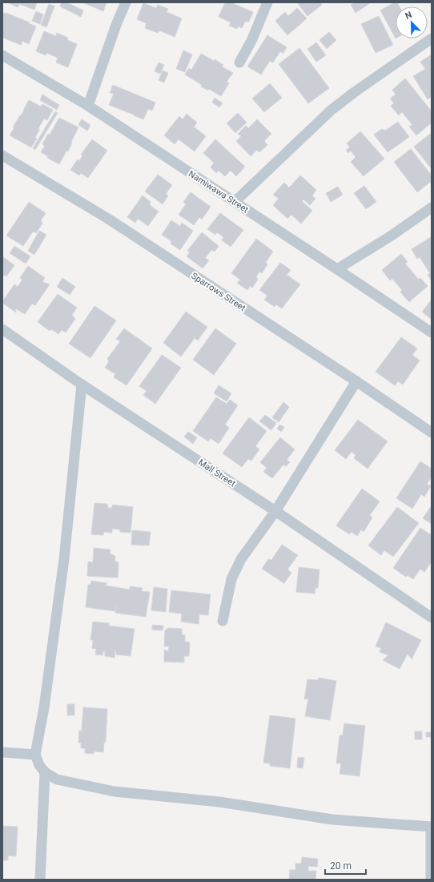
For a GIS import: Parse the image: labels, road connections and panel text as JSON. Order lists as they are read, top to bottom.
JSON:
{
  "streets": {
    "street": ["Namiwawa Street", "Sparrows Street", "Mall Street"]
  },
  "scale_bar": "20 m",
  "north": "top left"
}
